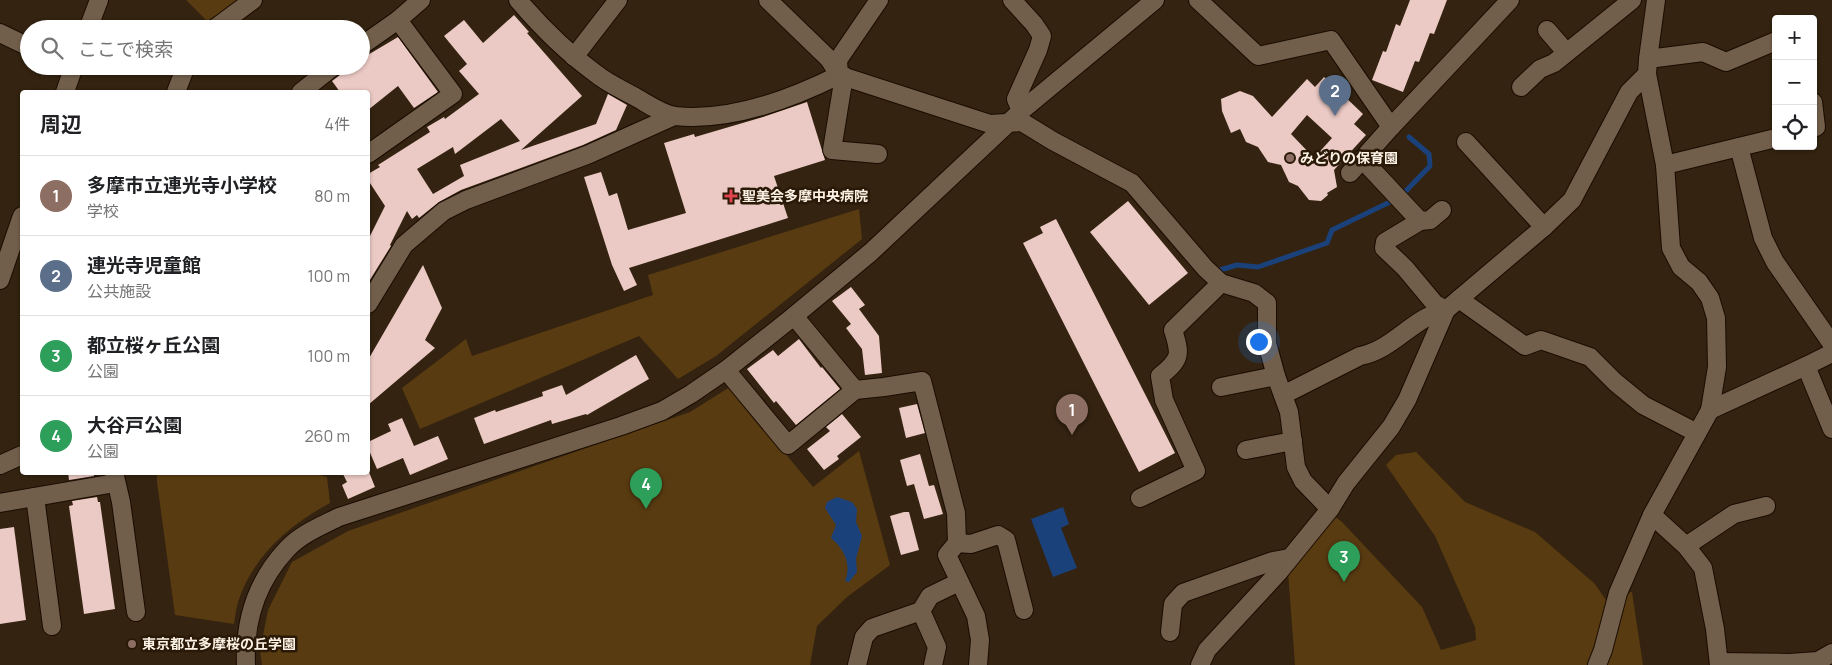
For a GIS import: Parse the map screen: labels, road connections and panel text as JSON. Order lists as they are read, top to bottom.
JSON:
{
  "places": {
    "other": ["みどりの保育園", "東京都立多摩桜の丘学園"],
    "health": ["聖美会多摩中央病院"]
  },
  "page": {
    "map_buttons": ["+", "−"],
    "search": "ここで検索",
    "pins": [
      "2",
      "1",
      "4",
      "3"
    ],
    "heading": ["周辺", "4件"],
    "list": [
      {
        "mark": "1",
        "name": "多摩市立連光寺小学校",
        "note": "学校",
        "value": "80 m"
      },
      {
        "mark": "2",
        "name": "連光寺児童館",
        "note": "公共施設",
        "value": "100 m"
      },
      {
        "mark": "3",
        "name": "都立桜ヶ丘公園",
        "note": "公園",
        "value": "100 m"
      },
      {
        "mark": "4",
        "name": "大谷戸公園",
        "note": "公園",
        "value": "260 m"
      }
    ]
  }
}
